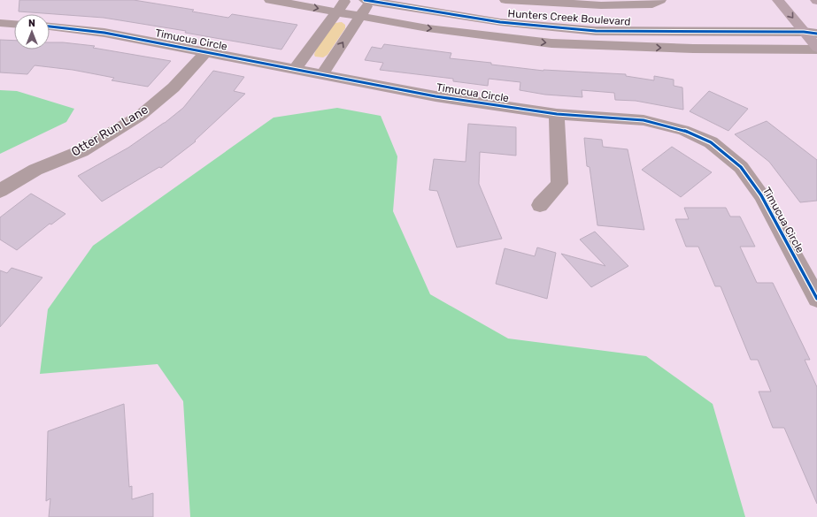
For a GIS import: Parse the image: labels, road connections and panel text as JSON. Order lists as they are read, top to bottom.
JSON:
{
  "streets": {
    "street": ["Hunters Creek Boulevard", "Timucua Circle", "Otter Run Lane"]
  },
  "crossings": [
    ["Timucua Circle", "Otter Run Lane"]
  ],
  "north": "top"
}
